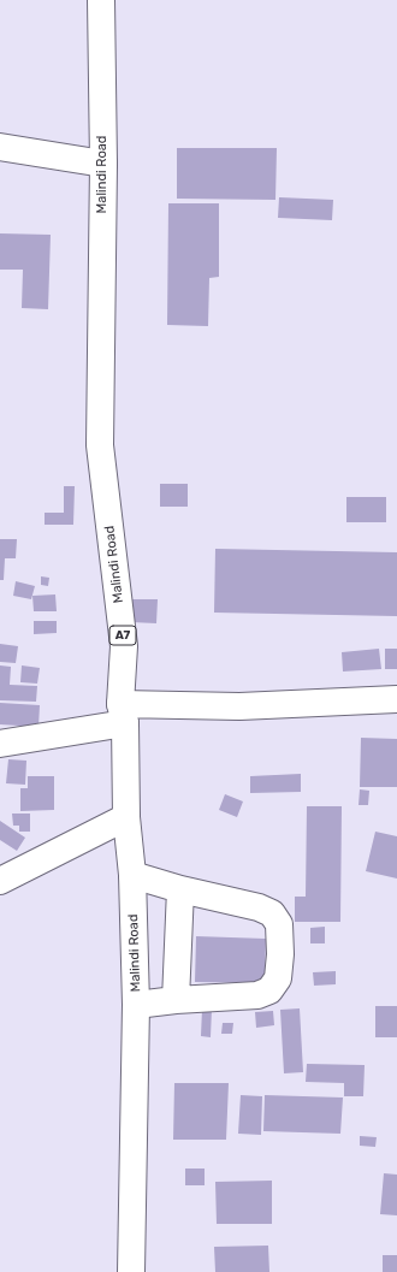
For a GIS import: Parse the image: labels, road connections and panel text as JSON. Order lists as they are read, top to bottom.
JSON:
{
  "streets": {
    "main road": ["Malindi Road", "A7"]
  }
}
